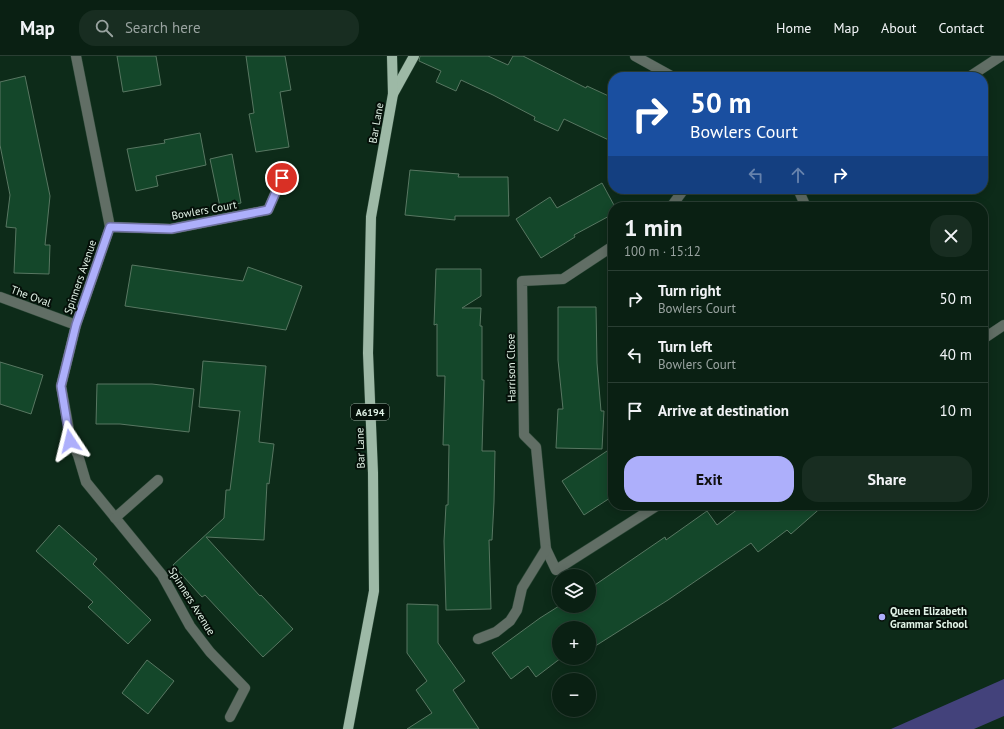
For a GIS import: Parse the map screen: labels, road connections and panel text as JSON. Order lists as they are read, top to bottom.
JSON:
{
  "streets": {
    "main road": ["Bar Lane", "A6194"],
    "street": [
      "Bowlers Court",
      "Spinners Avenue",
      "The Oval",
      "Harrison Close"
    ]
  },
  "crossings": [
    ["Bowlers Court", "Spinners Avenue"],
    ["Spinners Avenue", "The Oval"]
  ],
  "places": ["Queen Elizabeth Grammar School"],
  "page": {
    "header": "Map",
    "search": "Search here",
    "nav": [
      "Home",
      "Map",
      "About",
      "Contact"
    ],
    "turn": ["50 m", "Bowlers Court"],
    "heading": ["1 min", "100 m · 15:12"],
    "list": [
      {
        "name": "Turn right",
        "note": "Bowlers Court",
        "value": "50 m"
      },
      {
        "name": "Turn left",
        "note": "Bowlers Court",
        "value": "40 m"
      },
      {
        "name": "Arrive at destination",
        "value": "10 m"
      }
    ],
    "buttons": ["Exit", "Share"],
    "map_buttons": ["+", "−"]
  }
}
